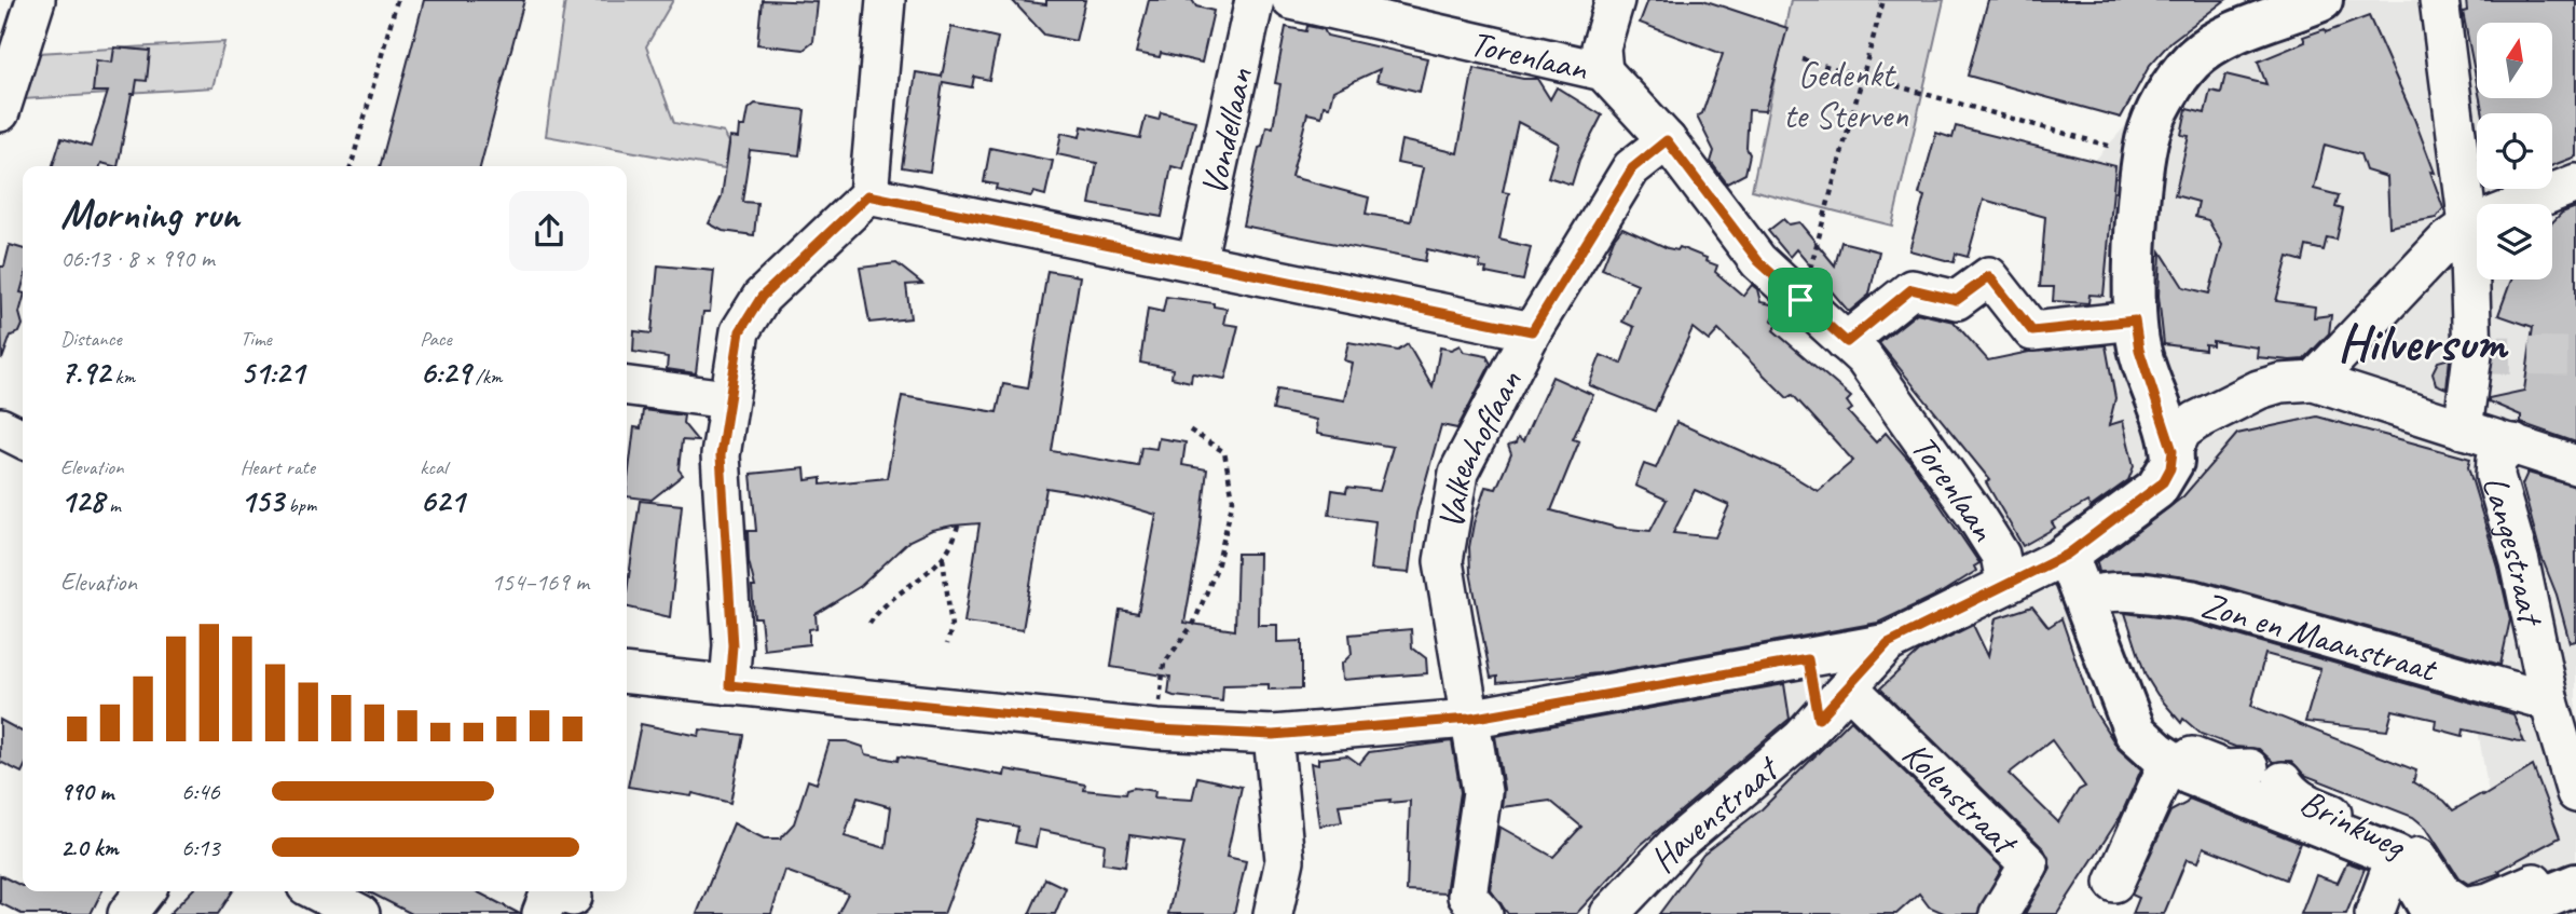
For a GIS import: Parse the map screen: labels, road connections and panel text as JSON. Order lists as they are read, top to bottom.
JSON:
{
  "streets": {
    "main road": ["Brinkweg"],
    "street": [
      "Torenlaan",
      "Vondellaan",
      "Valkenhoflaan",
      "Langestraat",
      "Zon en Maanstraat",
      "Kolenstraat",
      "Havenstraat"
    ]
  },
  "crossings": [
    ["Torenlaan", "Valkenhoflaan"],
    ["Langestraat", "Zon en Maanstraat"],
    ["Zon en Maanstraat", "Brinkweg"],
    ["Kolenstraat", "Havenstraat"]
  ],
  "districts": ["Hilversum"],
  "parks": ["Gedenkt te Sterven"],
  "north": "top",
  "page": {
    "heading": ["Morning run", "06:13 · 8 × 990 m"],
    "stats": [
      ["Distance", "7.92 km"],
      ["Time", "51:21"],
      ["Pace", "6:29 /km"],
      ["Elevation", "128 m"],
      ["Heart rate", "153 bpm"],
      ["kcal", "621"]
    ],
    "chart": ["Elevation", "154–169 m"],
    "list": [
      {
        "name": "990 m",
        "note": "6:46"
      },
      {
        "name": "2.0 km",
        "note": "6:13"
      }
    ]
  }
}
